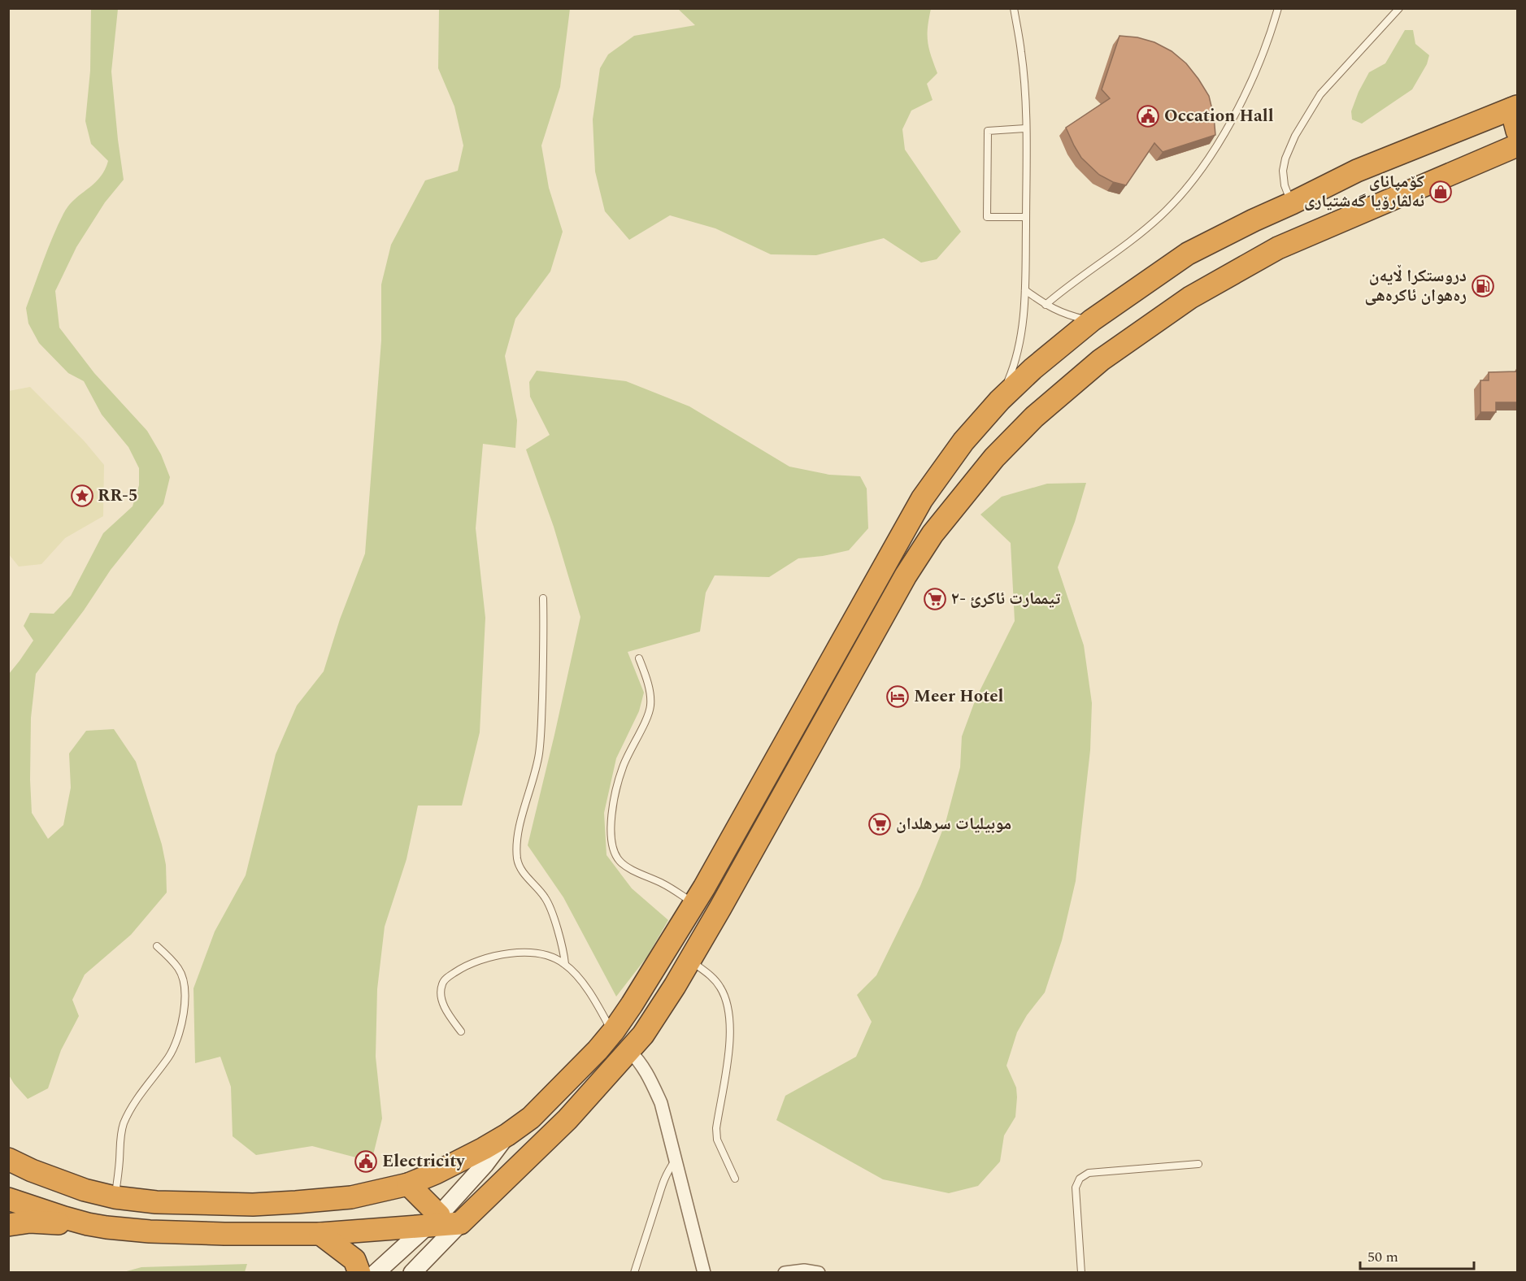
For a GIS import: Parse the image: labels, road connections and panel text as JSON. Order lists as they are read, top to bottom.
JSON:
{
  "places": {
    "public building": ["Occation Hall", "Electricity"],
    "shop": ["کۆمپانای ئەلڤارۆیا گەشتیاری"],
    "fuel station": ["دروستكرا ڵایەن رەهوان ئاكرەهی"],
    "place": ["RR-5"],
    "supermarket": ["تيممارت ئاكرئ -٢", "موبيليات سرهلدان"],
    "hotel": ["Meer Hotel"]
  },
  "scale_bar": "50 m"
}
